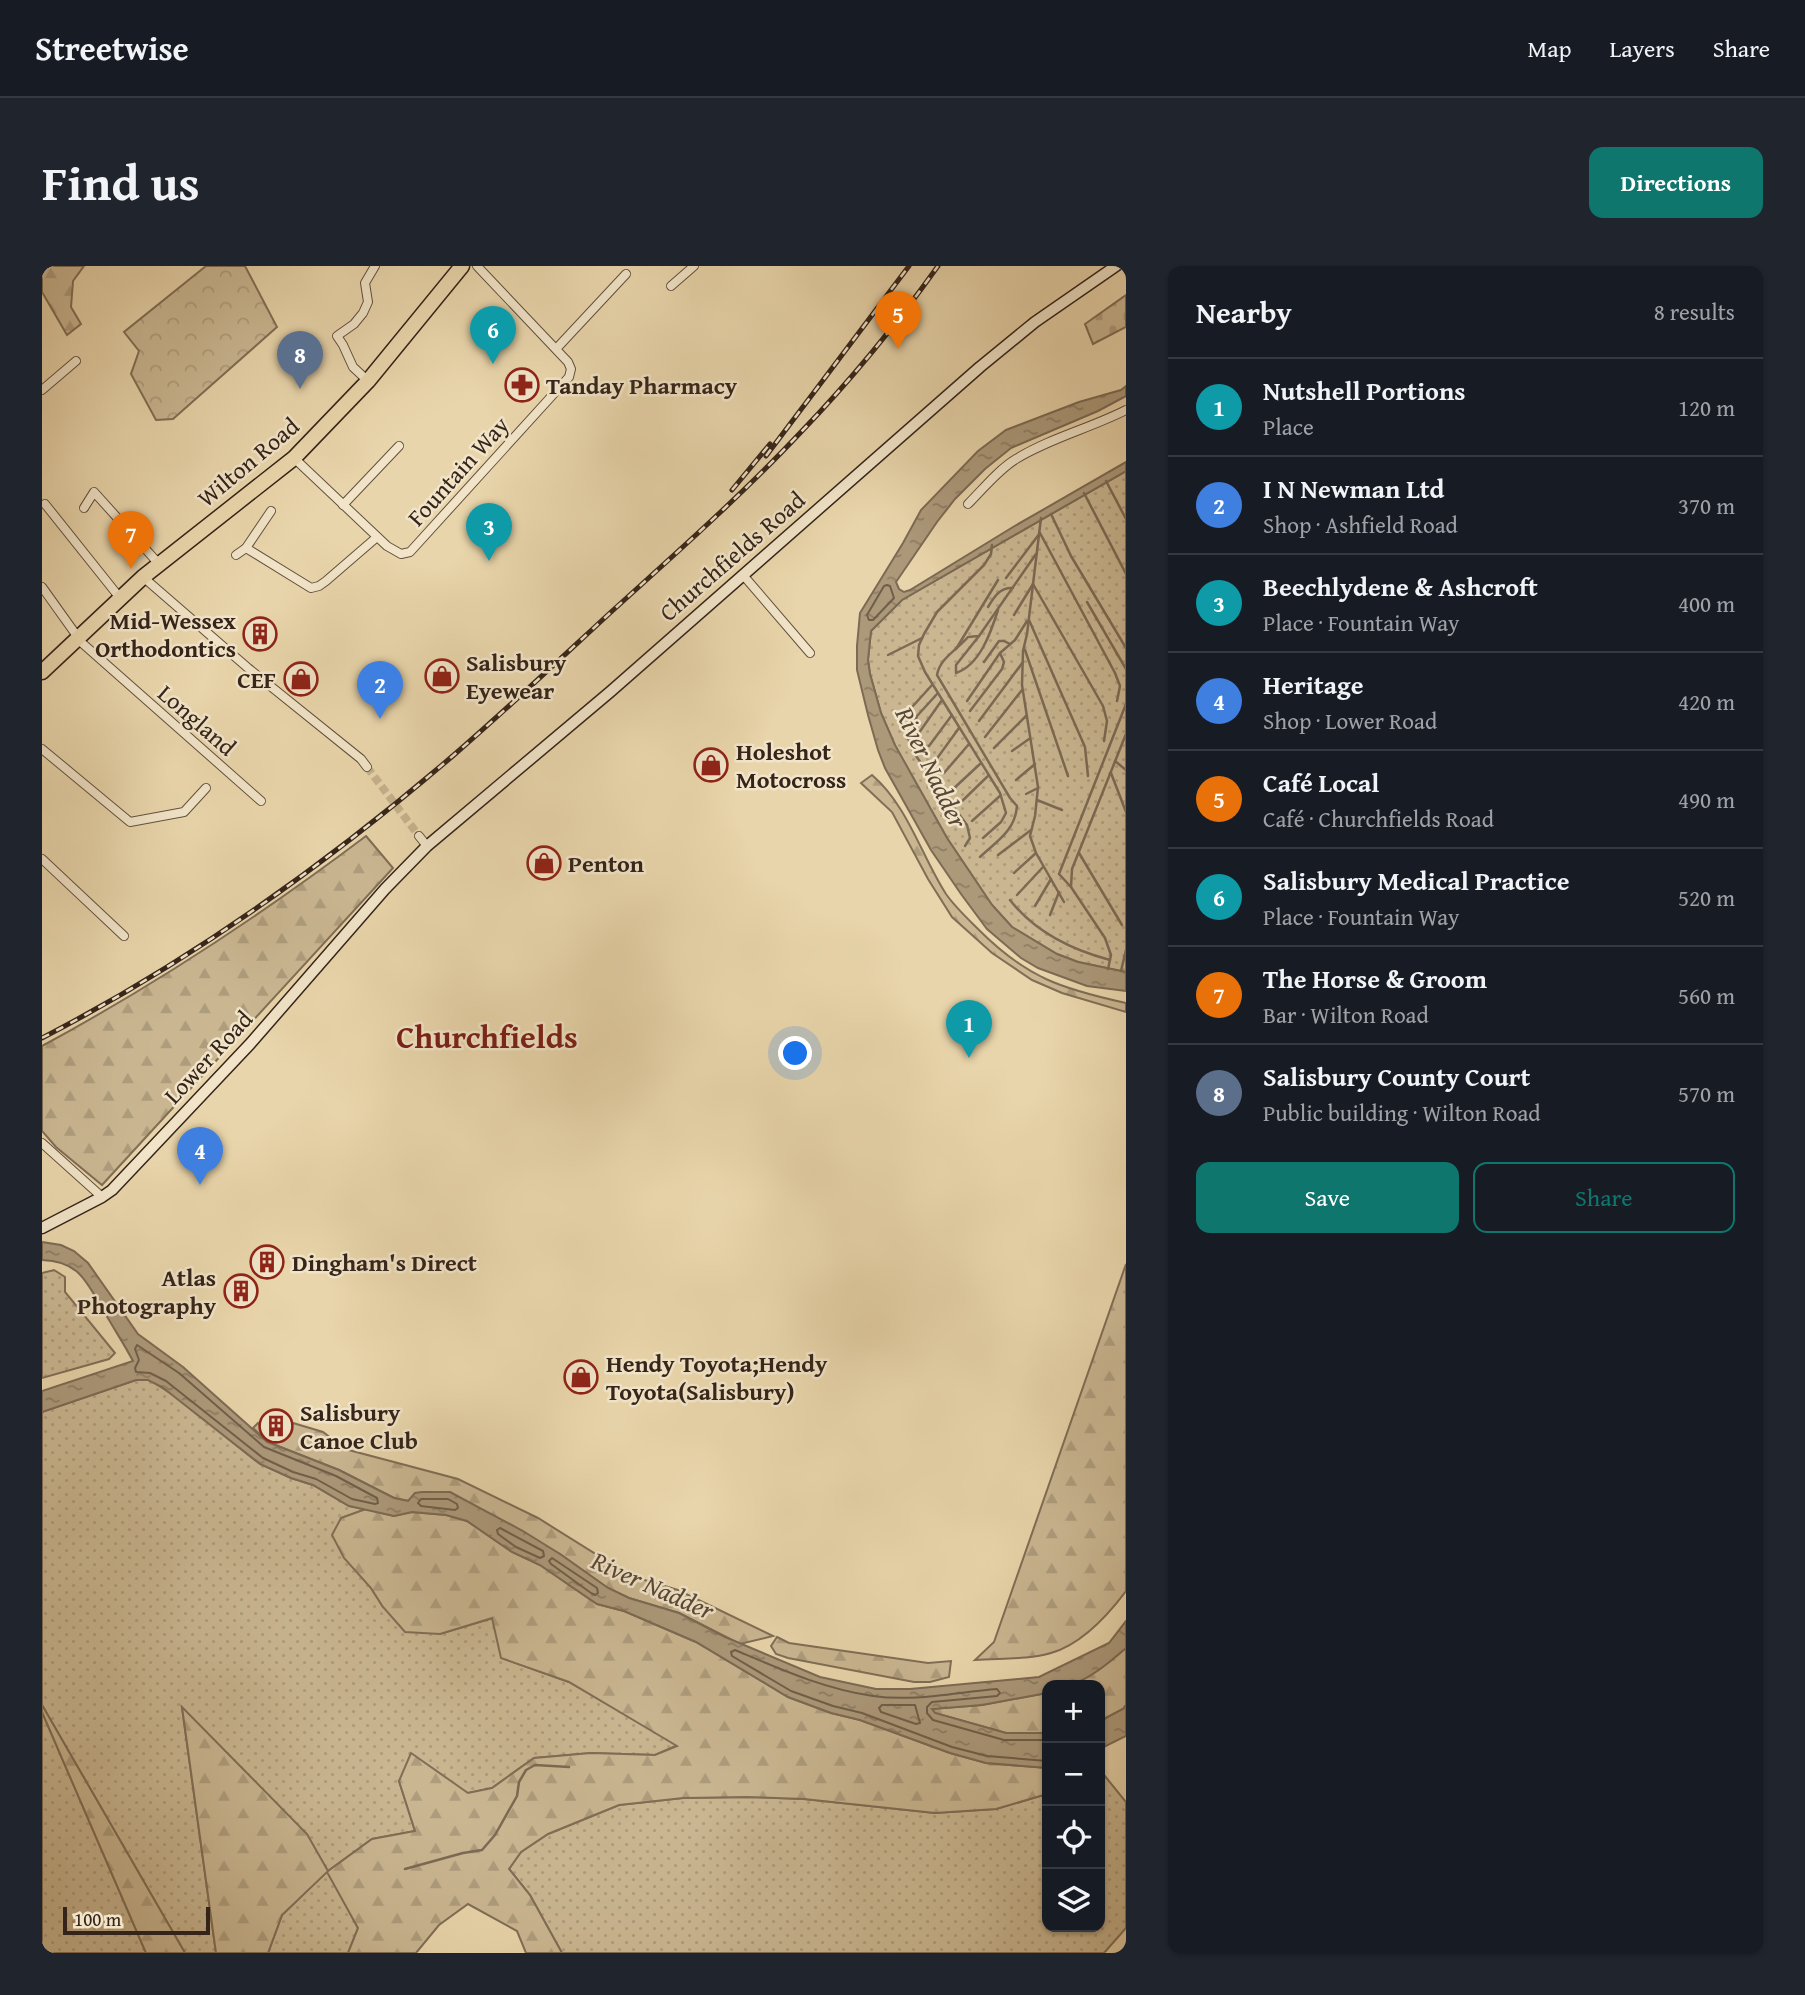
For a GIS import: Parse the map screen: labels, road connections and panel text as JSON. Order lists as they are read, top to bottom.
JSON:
{
  "streets": {
    "highway": ["Wilton Road"],
    "street": [
      "Fountain Way",
      "Churchfields Road",
      "Longland",
      "Lower Road"
    ]
  },
  "crossings": [
    ["Wilton Road", "Fountain Way"],
    ["Wilton Road", "Longland"],
    ["Churchfields Road", "Lower Road"]
  ],
  "districts": ["Churchfields"],
  "water": ["River Nadder"],
  "places": {
    "pharmacy": ["Tanday Pharmacy"],
    "building": [
      "Mid-Wessex Orthodontics",
      "Dingham's Direct",
      "Atlas Photography",
      "Salisbury Canoe Club"
    ],
    "shop": [
      "Salisbury Eyewear",
      "CEF",
      "Holeshot Motocross",
      "Penton",
      "Hendy Toyota;Hendy Toyota(Salisbury)"
    ]
  },
  "scale_bar": "100 m",
  "page": {
    "header": "Streetwise",
    "nav": ["Map", "Layers", "Share"],
    "title": "Find us",
    "buttons": [
      "Directions",
      ["Save", "Share"]
    ],
    "heading": ["Nearby", "8 results"],
    "pins": [
      "5",
      "6",
      "8",
      "3",
      "7",
      "2",
      "1",
      "4"
    ],
    "list": [
      {
        "mark": "1",
        "name": "Nutshell Portions",
        "note": "Place",
        "value": "120 m"
      },
      {
        "mark": "2",
        "name": "I N Newman Ltd",
        "note": "Shop · Ashfield Road",
        "value": "370 m"
      },
      {
        "mark": "3",
        "name": "Beechlydene & Ashcroft",
        "note": "Place · Fountain Way",
        "value": "400 m"
      },
      {
        "mark": "4",
        "name": "Heritage",
        "note": "Shop · Lower Road",
        "value": "420 m"
      },
      {
        "mark": "5",
        "name": "Café Local",
        "note": "Café · Churchfields Road",
        "value": "490 m"
      },
      {
        "mark": "6",
        "name": "Salisbury Medical Practice",
        "note": "Place · Fountain Way",
        "value": "520 m"
      },
      {
        "mark": "7",
        "name": "The Horse & Groom",
        "note": "Bar · Wilton Road",
        "value": "560 m"
      },
      {
        "mark": "8",
        "name": "Salisbury County Court",
        "note": "Public building · Wilton Road",
        "value": "570 m"
      }
    ],
    "map_buttons": ["+", "−"],
    "scale": "100 m"
  }
}
